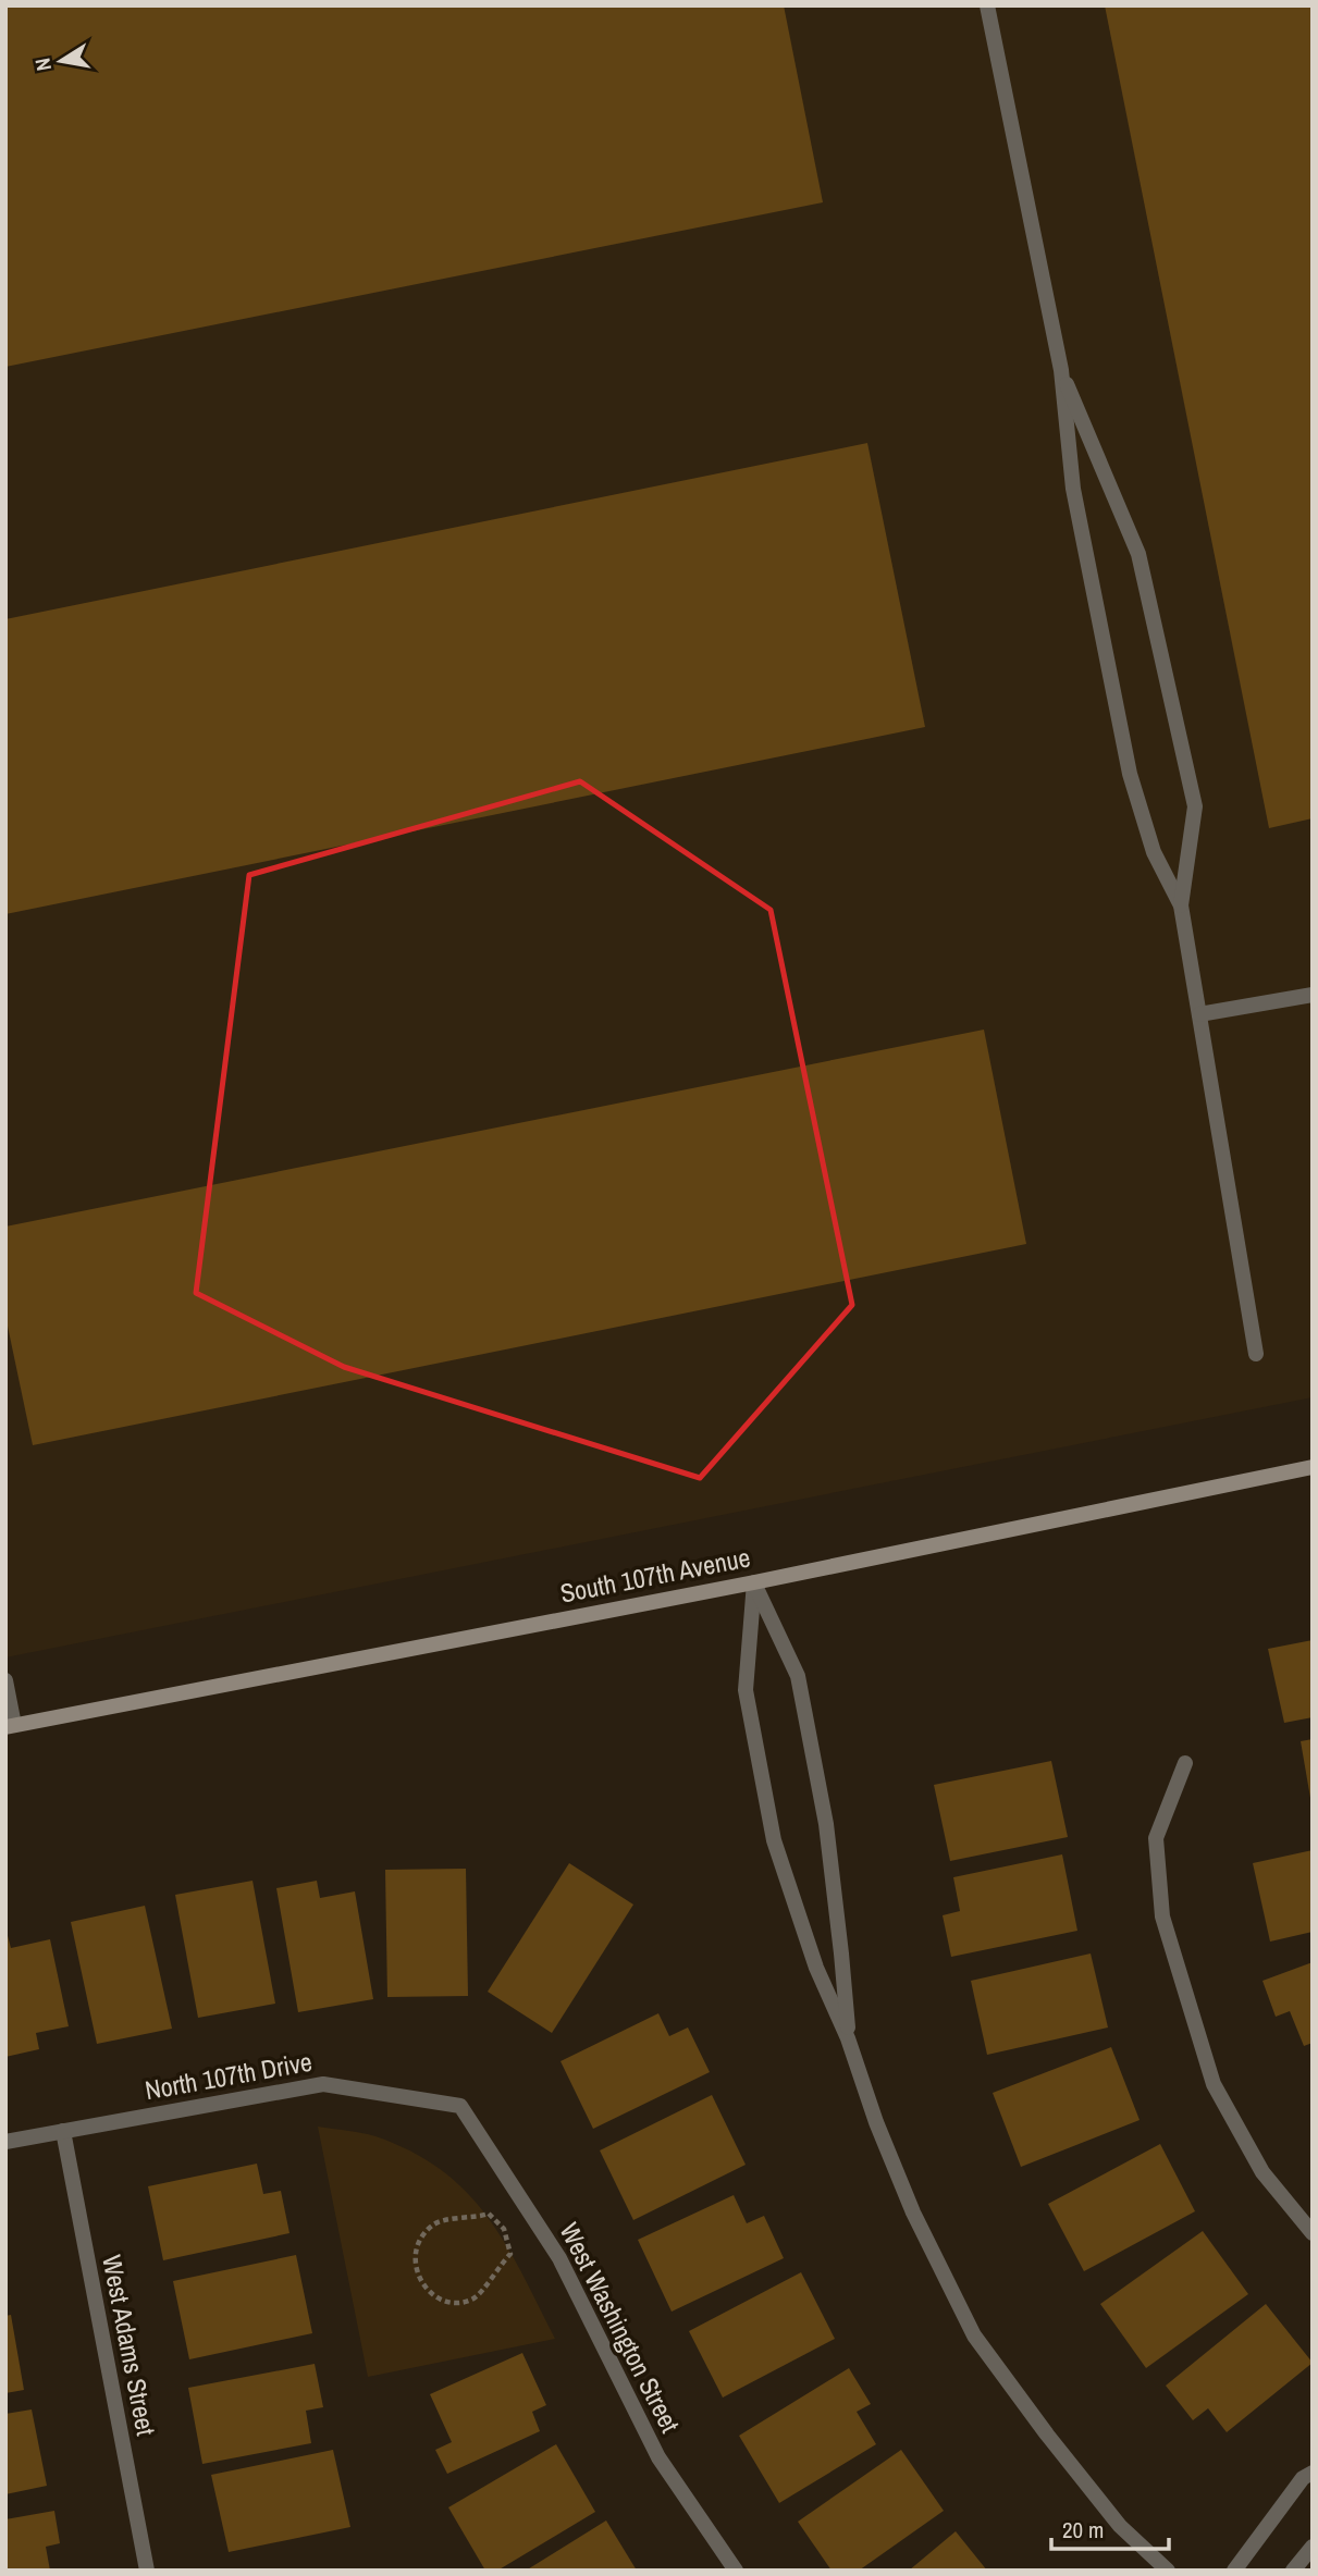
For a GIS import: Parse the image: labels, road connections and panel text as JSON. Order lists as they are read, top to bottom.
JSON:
{
  "streets": {
    "main road": ["South 107th Avenue"],
    "street": ["North 107th Drive", "West Washington Street", "West Adams Street"]
  },
  "crossings": [
    ["North 107th Drive", "West Washington Street"],
    ["North 107th Drive", "West Adams Street"]
  ],
  "scale_bar": "20 m",
  "north": "left"
}
